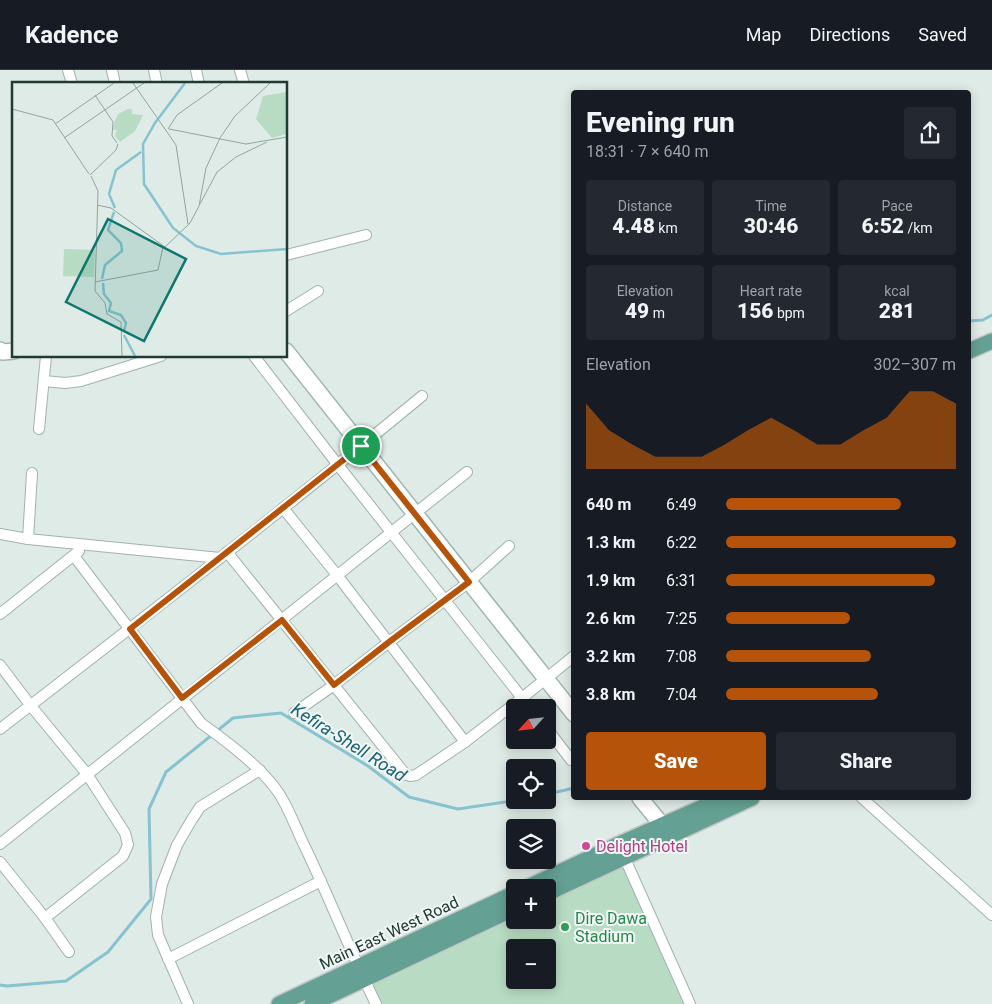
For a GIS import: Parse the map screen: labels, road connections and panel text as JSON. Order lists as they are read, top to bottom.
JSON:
{
  "streets": {
    "main road": ["Main East West Road"]
  },
  "water": ["Kefira-Shell Road"],
  "places": ["Delight Hotel", "Dire Dawa Stadium"],
  "north": "bottom left",
  "page": {
    "header": "Kadence",
    "nav": ["Map", "Directions", "Saved"],
    "heading": ["Evening run", "18:31 · 7 × 640 m"],
    "stats": [
      ["Distance", "4.48 km"],
      ["Time", "30:46"],
      ["Pace", "6:52 /km"],
      ["Elevation", "49 m"],
      ["Heart rate", "156 bpm"],
      ["kcal", "281"]
    ],
    "chart": ["Elevation", "302–307 m"],
    "list": [
      {
        "name": "640 m",
        "note": "6:49"
      },
      {
        "name": "1.3 km",
        "note": "6:22"
      },
      {
        "name": "1.9 km",
        "note": "6:31"
      },
      {
        "name": "2.6 km",
        "note": "7:25"
      },
      {
        "name": "3.2 km",
        "note": "7:08"
      },
      {
        "name": "3.8 km",
        "note": "7:04"
      }
    ],
    "map_buttons": ["+", "−"],
    "buttons": ["Save", "Share"]
  }
}
